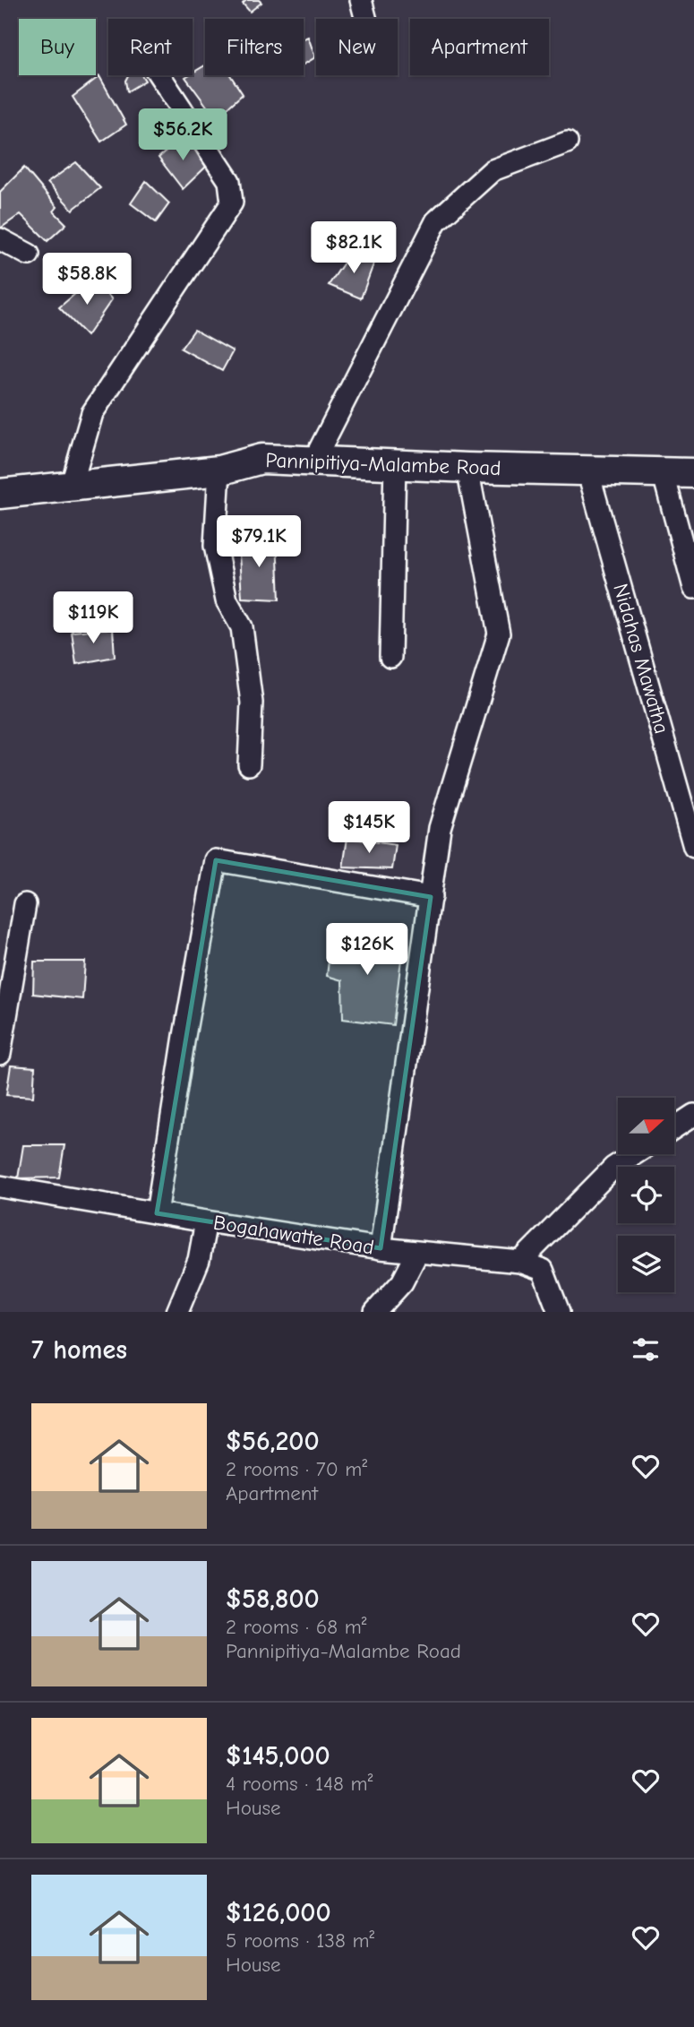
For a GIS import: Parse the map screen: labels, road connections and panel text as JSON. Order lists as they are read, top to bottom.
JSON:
{
  "streets": {
    "street": ["Pannipitiya-Malambe Road", "Nidahas Mawatha", "Bogahawatte Road"]
  },
  "crossings": [
    ["Pannipitiya-Malambe Road", "Nidahas Mawatha"]
  ],
  "north": "right",
  "page": {
    "chip": [
      "Buy",
      "Rent",
      "Filters",
      "New",
      "Apartment"
    ],
    "price": [
      "$56.2K",
      "$82.1K",
      "$58.8K",
      "$79.1K",
      "$119K",
      "$145K",
      "$126K"
    ],
    "heading": "7 homes",
    "list": [
      {
        "name": "$56,200",
        "note": "2 rooms · 70 m² · Apartment"
      },
      {
        "name": "$58,800",
        "note": "2 rooms · 68 m² · Pannipitiya-Malambe Road"
      },
      {
        "name": "$145,000",
        "note": "4 rooms · 148 m² · House"
      },
      {
        "name": "$126,000",
        "note": "5 rooms · 138 m² · House"
      }
    ]
  }
}
